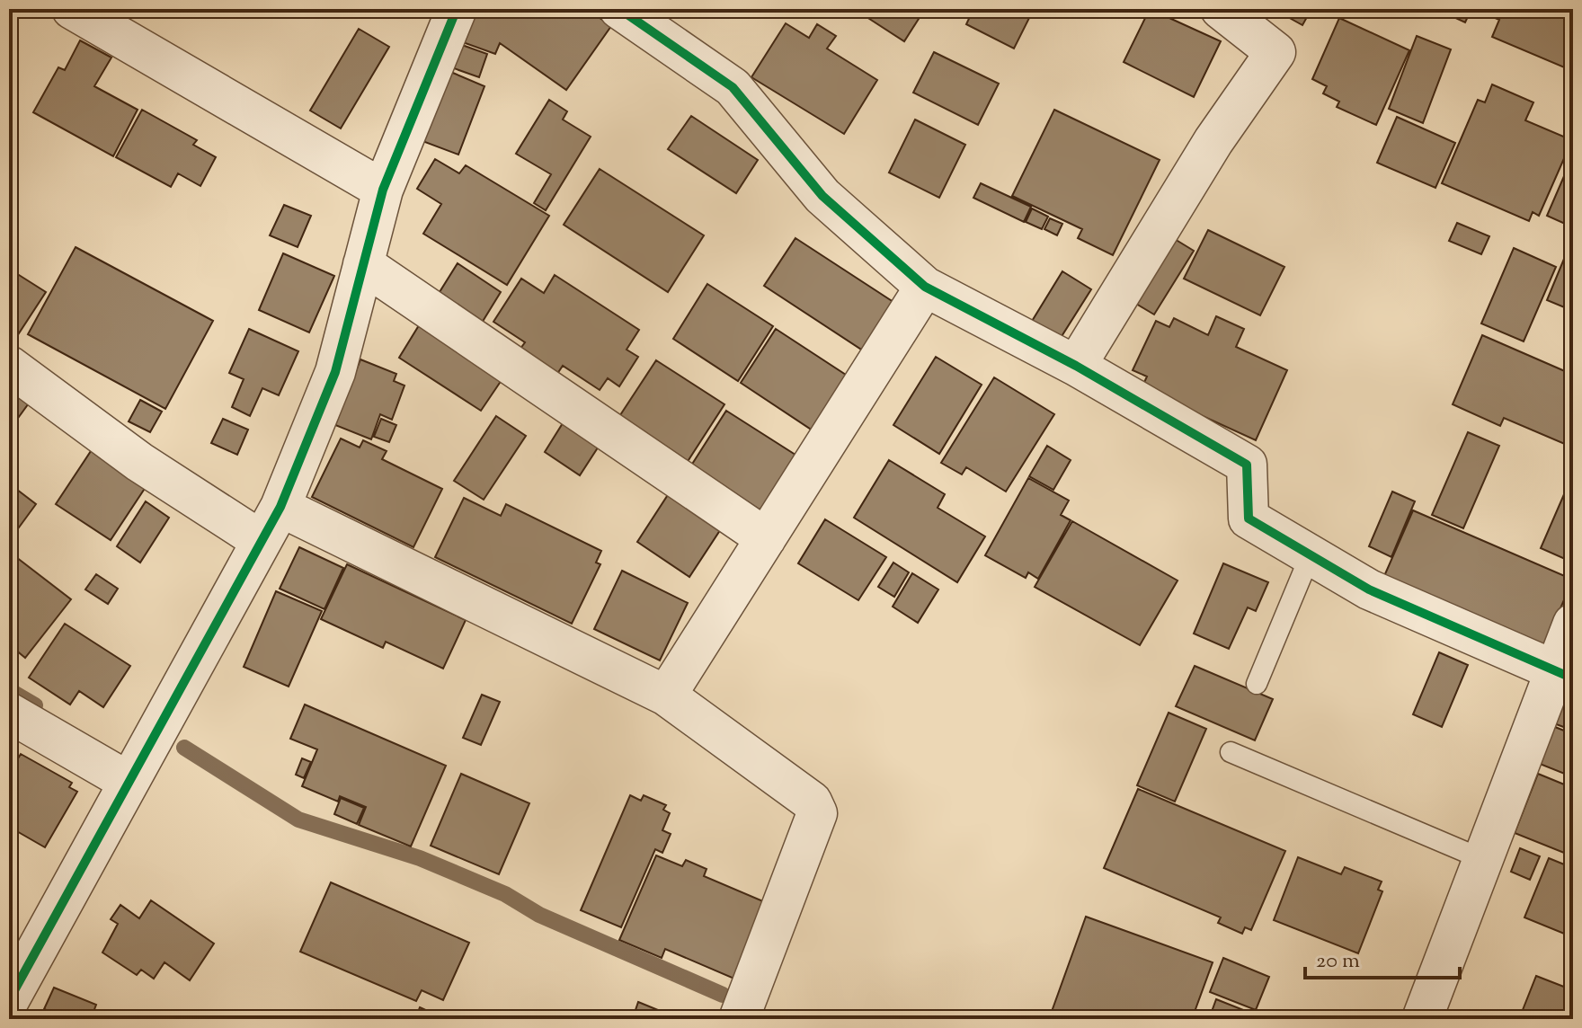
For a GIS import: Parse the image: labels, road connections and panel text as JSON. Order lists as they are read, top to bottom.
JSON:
{
  "scale_bar": "20 m"
}
